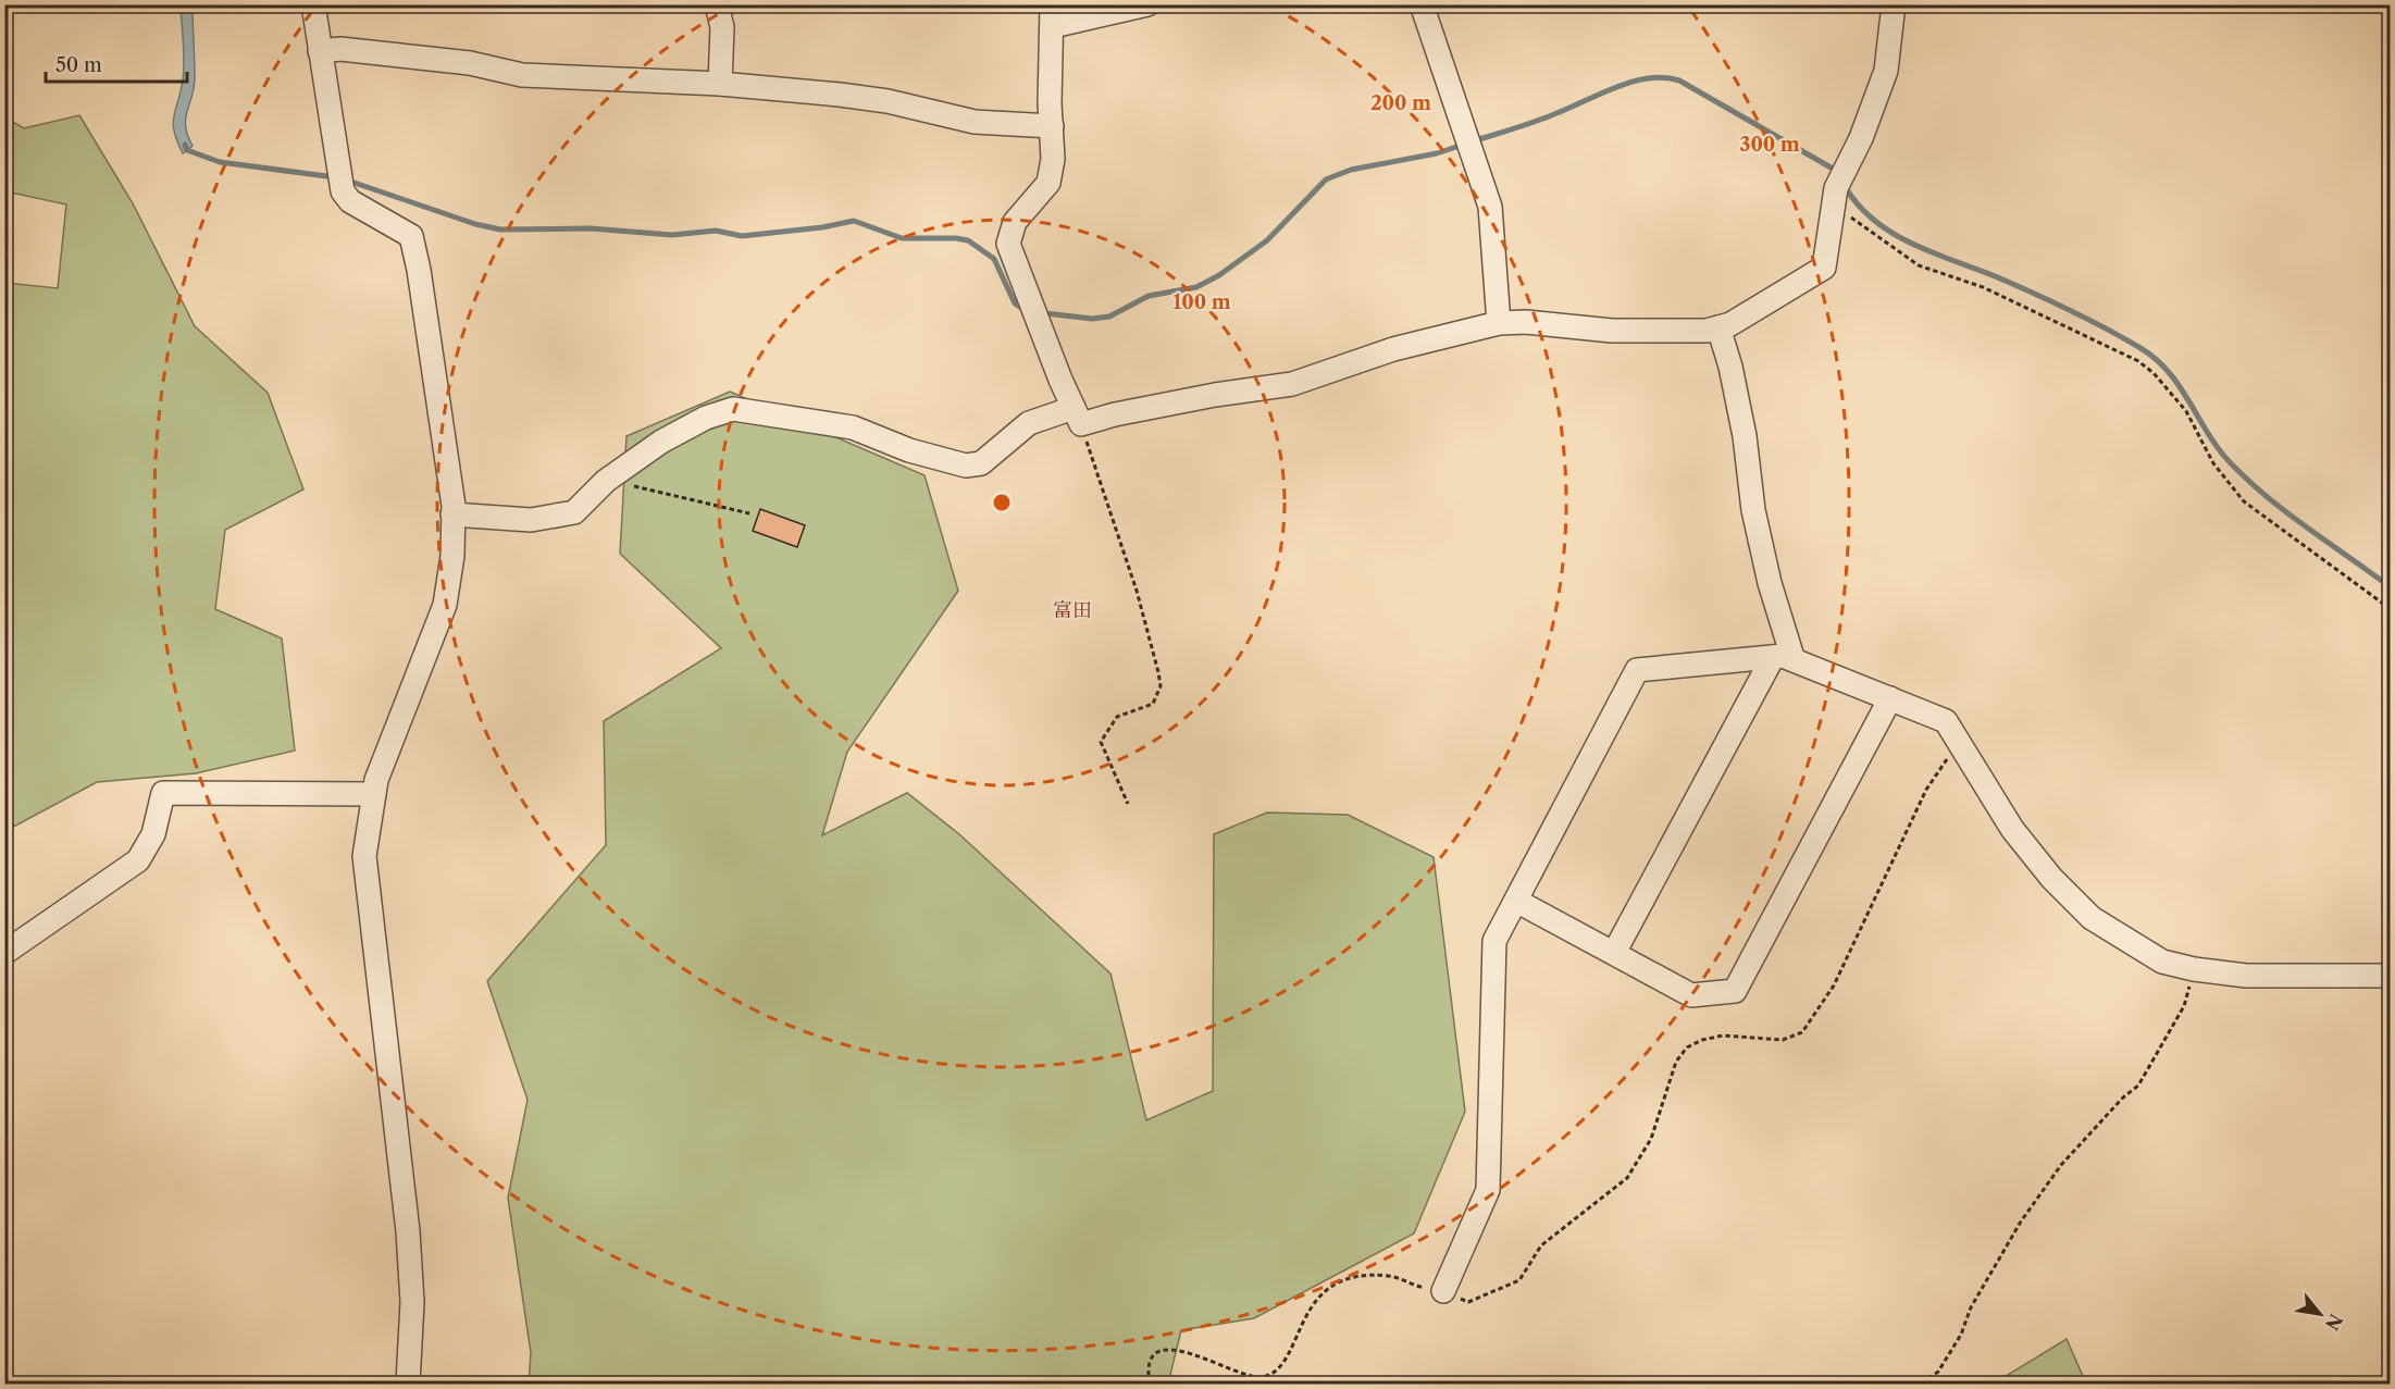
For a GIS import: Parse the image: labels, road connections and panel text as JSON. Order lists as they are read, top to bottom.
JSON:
{
  "districts": ["富田"],
  "scale_bar": "50 m",
  "north": "bottom right",
  "rings": ["200 m", "300 m", "100 m"]
}
